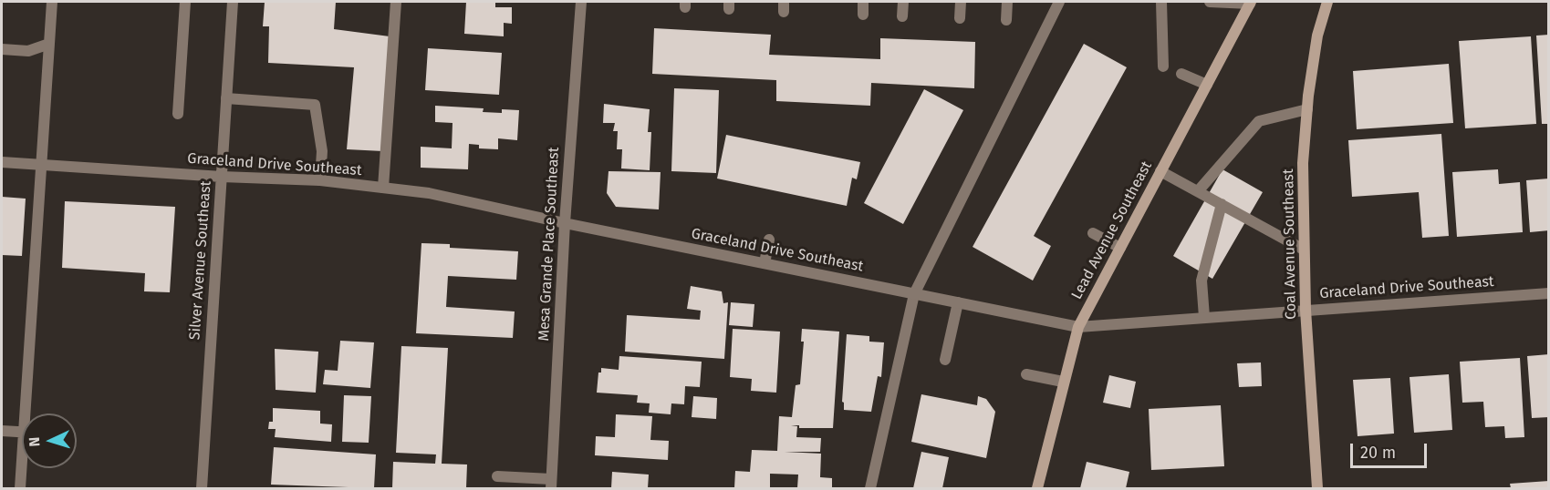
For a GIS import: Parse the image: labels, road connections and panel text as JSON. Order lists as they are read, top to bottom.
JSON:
{
  "streets": {
    "main road": ["Lead Avenue Southeast", "Coal Avenue Southeast"],
    "street": ["Graceland Drive Southeast", "Mesa Grande Place Southeast", "Silver Avenue Southeast"]
  },
  "crossings": [
    ["Graceland Drive Southeast", "Lead Avenue Southeast"],
    ["Graceland Drive Southeast", "Mesa Grande Place Southeast"],
    ["Graceland Drive Southeast", "Coal Avenue Southeast"],
    ["Graceland Drive Southeast", "Silver Avenue Southeast"]
  ],
  "scale_bar": "20 m",
  "north": "left"
}
